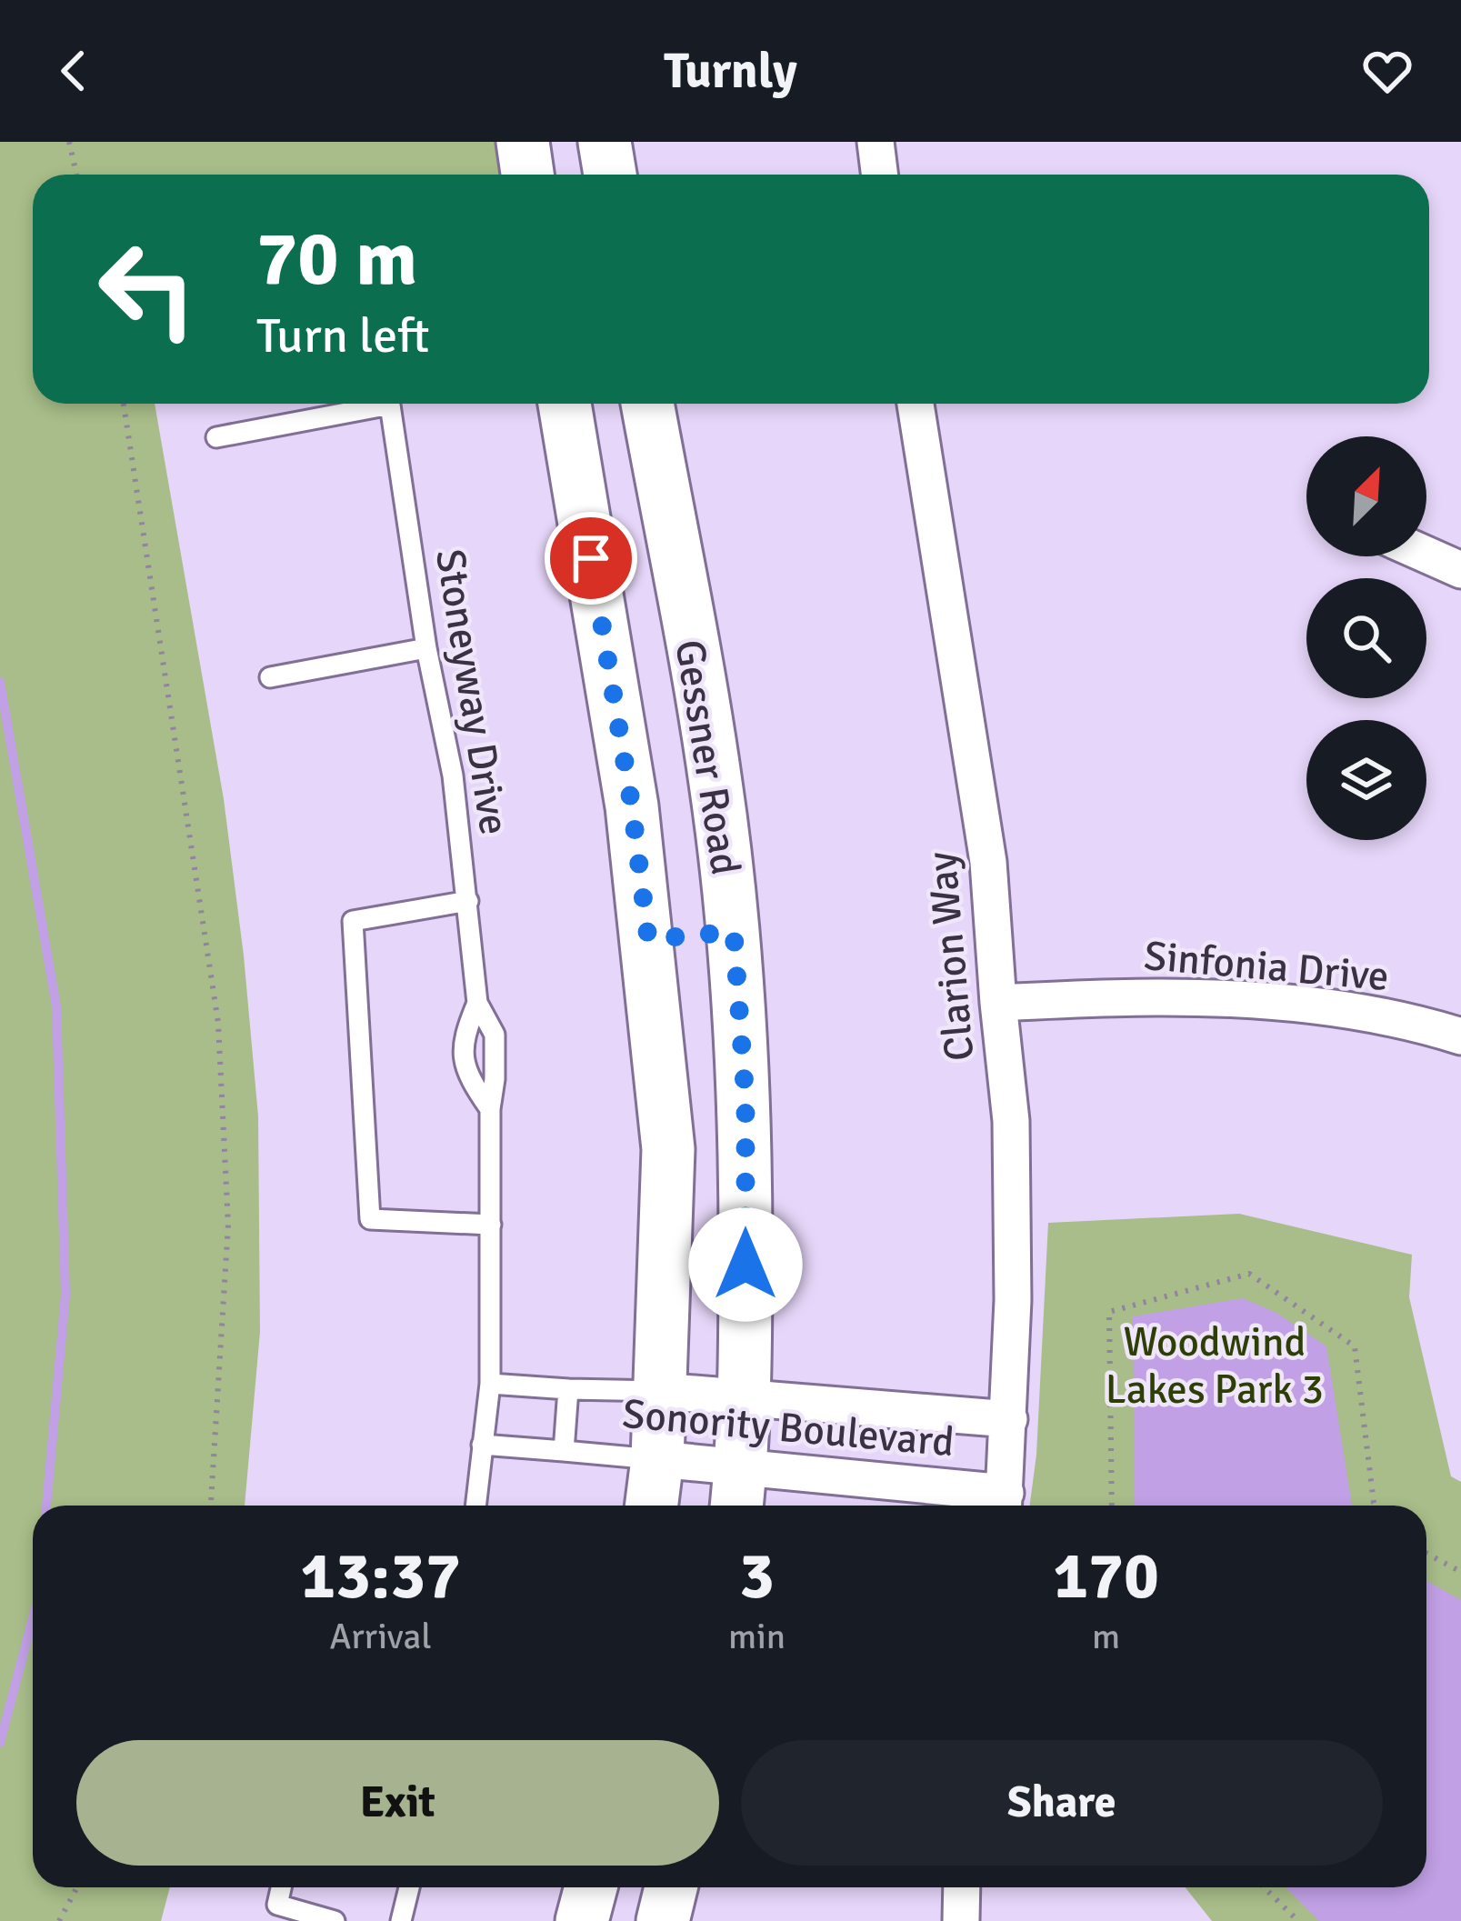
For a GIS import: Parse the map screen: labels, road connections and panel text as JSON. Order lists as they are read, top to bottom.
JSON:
{
  "streets": {
    "main road": ["Gessner Road"],
    "street": ["Clarion Way", "Sinfonia Drive", "Sonority Boulevard"],
    "lane": ["Stoneyway Drive"]
  },
  "crossings": [
    ["Stoneyway Drive", "Sonority Boulevard"],
    ["Gessner Road", "Sonority Boulevard"],
    ["Clarion Way", "Sinfonia Drive"],
    ["Clarion Way", "Sonority Boulevard"]
  ],
  "parks": ["Woodwind Lakes Park 3"],
  "north": "top right",
  "page": {
    "header": "Turnly",
    "turn": ["70 m", "Turn left"],
    "eta": [
      "13:37",
      "Arrival",
      "3",
      "min",
      "170",
      "m"
    ],
    "buttons": ["Exit", "Share"]
  }
}
